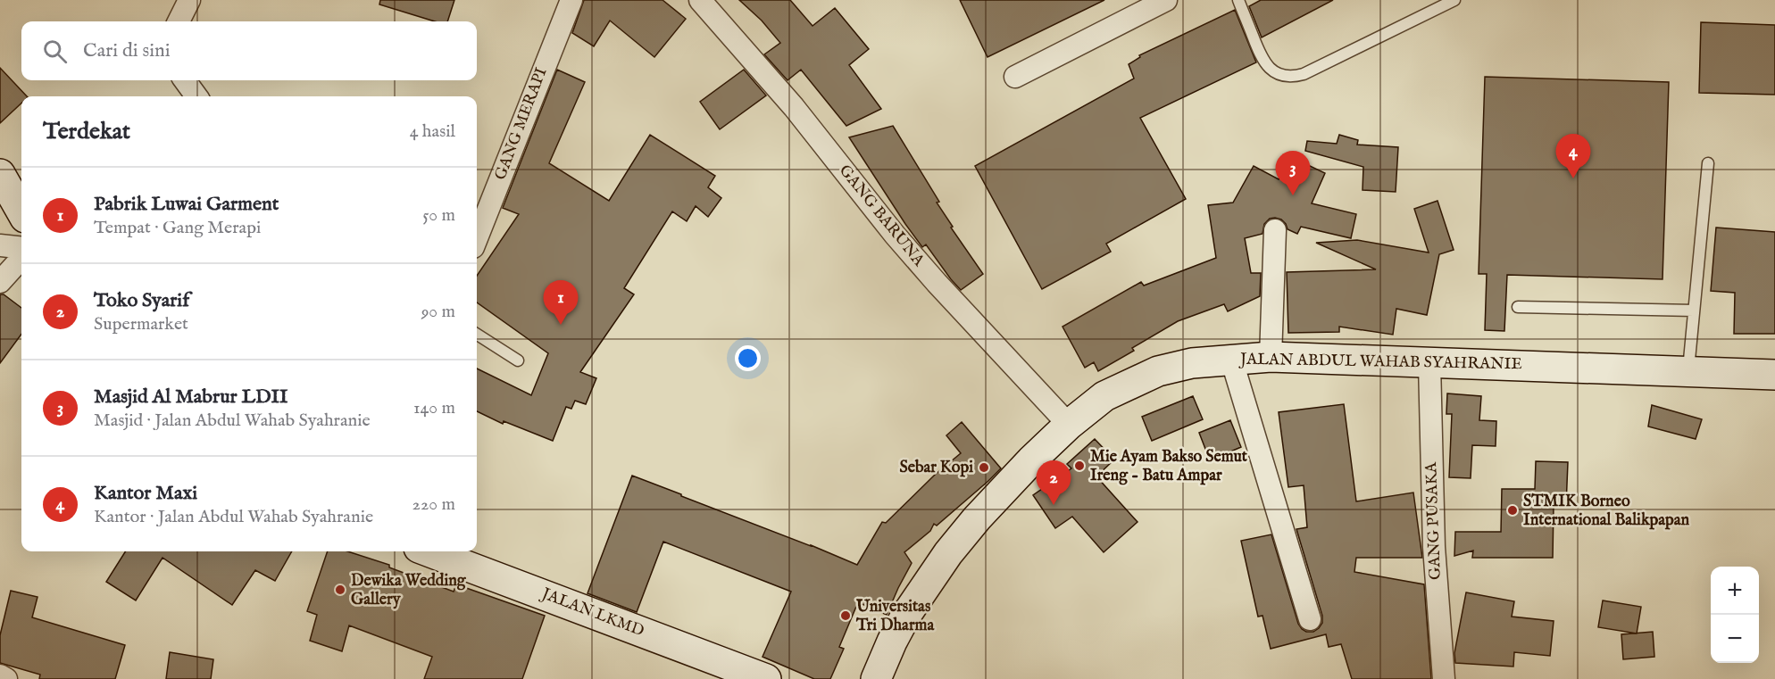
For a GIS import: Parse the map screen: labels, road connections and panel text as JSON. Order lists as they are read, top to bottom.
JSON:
{
  "streets": {
    "main road": ["JALAN ABDUL WAHAB SYAHRANIE", "JALAN LKMD"],
    "street": ["GANG MERAPI", "GANG BARUNA", "GANG PUSAKA"]
  },
  "crossings": [
    ["GANG BARUNA", "JALAN ABDUL WAHAB SYAHRANIE"],
    ["JALAN ABDUL WAHAB SYAHRANIE", "GANG PUSAKA"]
  ],
  "places": [
    "Mie Ayam Bakso Semut Ireng - Batu Ampar",
    "Sebar Kopi",
    "STMIK Borneo International Balikpapan",
    "Dewika Wedding Gallery",
    "Universitas Tri Dharma"
  ],
  "page": {
    "search": "Cari di sini",
    "heading": ["Terdekat", "4 hasil"],
    "pins": [
      "4",
      "3",
      "1",
      "2"
    ],
    "list": [
      {
        "mark": "1",
        "name": "Pabrik Luwai Garment",
        "note": "Tempat · Gang Merapi",
        "value": "50 m"
      },
      {
        "mark": "2",
        "name": "Toko Syarif",
        "note": "Supermarket",
        "value": "90 m"
      },
      {
        "mark": "3",
        "name": "Masjid Al Mabrur LDII",
        "note": "Masjid · Jalan Abdul Wahab Syahranie",
        "value": "140 m"
      },
      {
        "mark": "4",
        "name": "Kantor Maxi",
        "note": "Kantor · Jalan Abdul Wahab Syahranie",
        "value": "220 m"
      }
    ],
    "map_buttons": ["+", "−"]
  }
}
